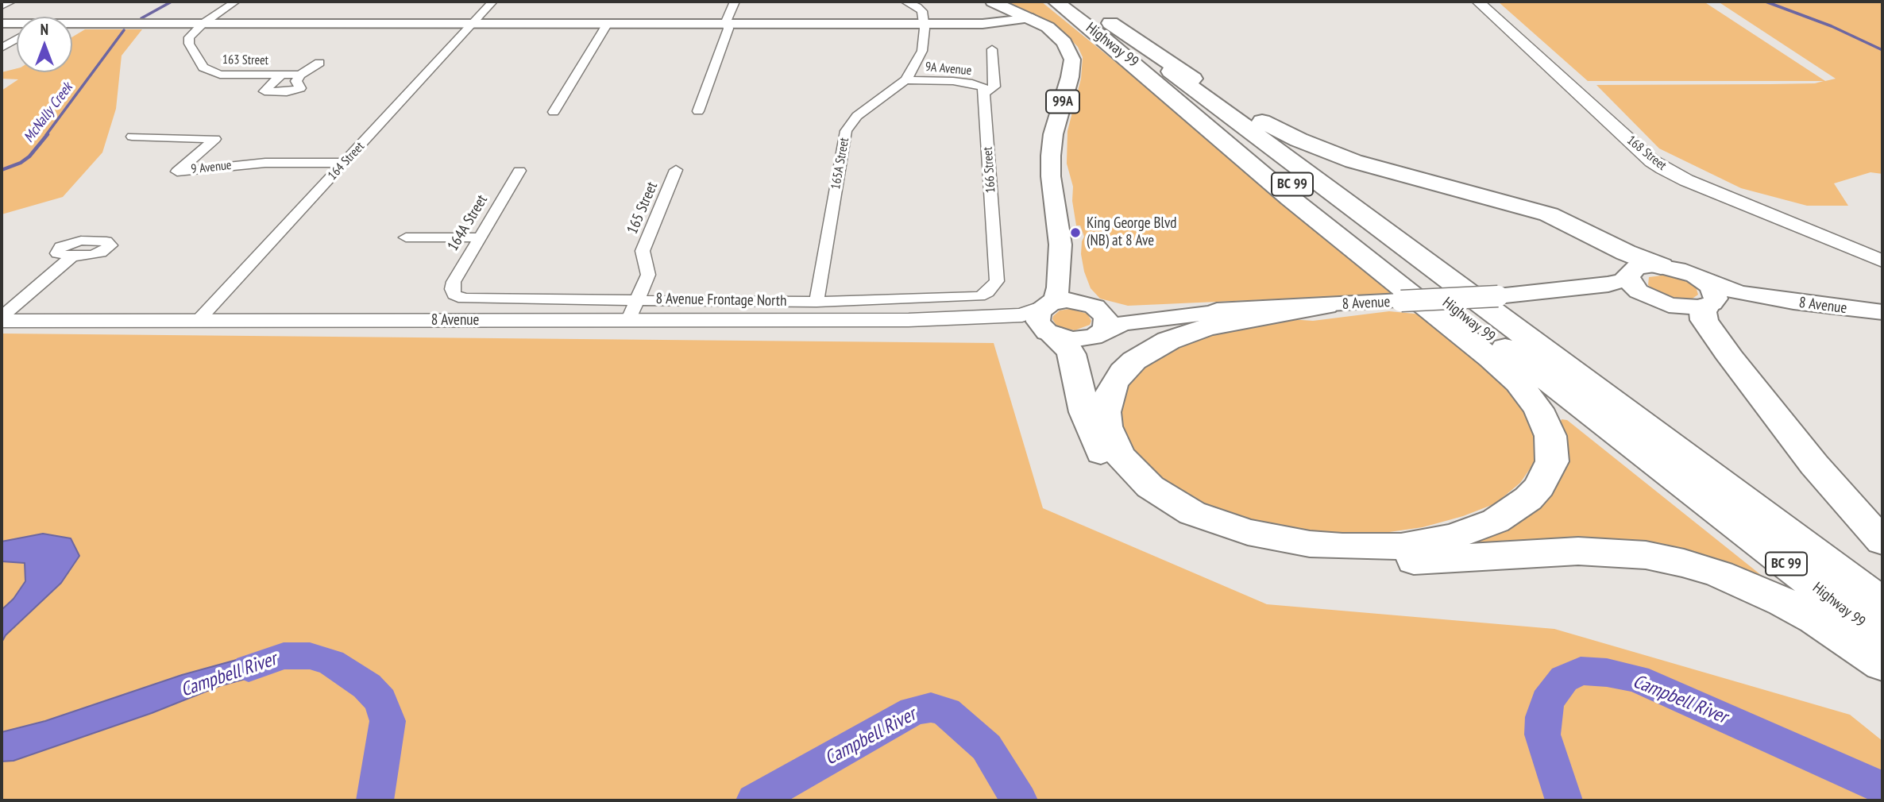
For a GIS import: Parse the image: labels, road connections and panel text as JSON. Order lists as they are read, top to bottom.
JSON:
{
  "streets": {
    "highway": ["Highway 99", "BC 99"],
    "main road": ["99A", "168 Street", "8 Avenue"],
    "street": [
      "163 Street",
      "9A Avenue",
      "164 Street",
      "165A Street",
      "9 Avenue",
      "166 Street",
      "165 Street",
      "164A Street",
      "8 Avenue Frontage North"
    ]
  },
  "crossings": [
    ["9A Avenue", "165A Street"],
    ["9A Avenue", "166 Street"],
    ["99A", "8 Avenue"],
    ["164 Street", "9 Avenue"],
    ["164 Street", "8 Avenue"],
    ["165A Street", "8 Avenue Frontage North"],
    ["166 Street", "8 Avenue Frontage North"],
    ["165 Street", "8 Avenue Frontage North"],
    ["165 Street", "8 Avenue"],
    ["164A Street", "8 Avenue Frontage North"]
  ],
  "water": ["McNally Creek", "Campbell River"],
  "places": ["King George Blvd (NB) at 8 Ave"],
  "north": "top"
}
